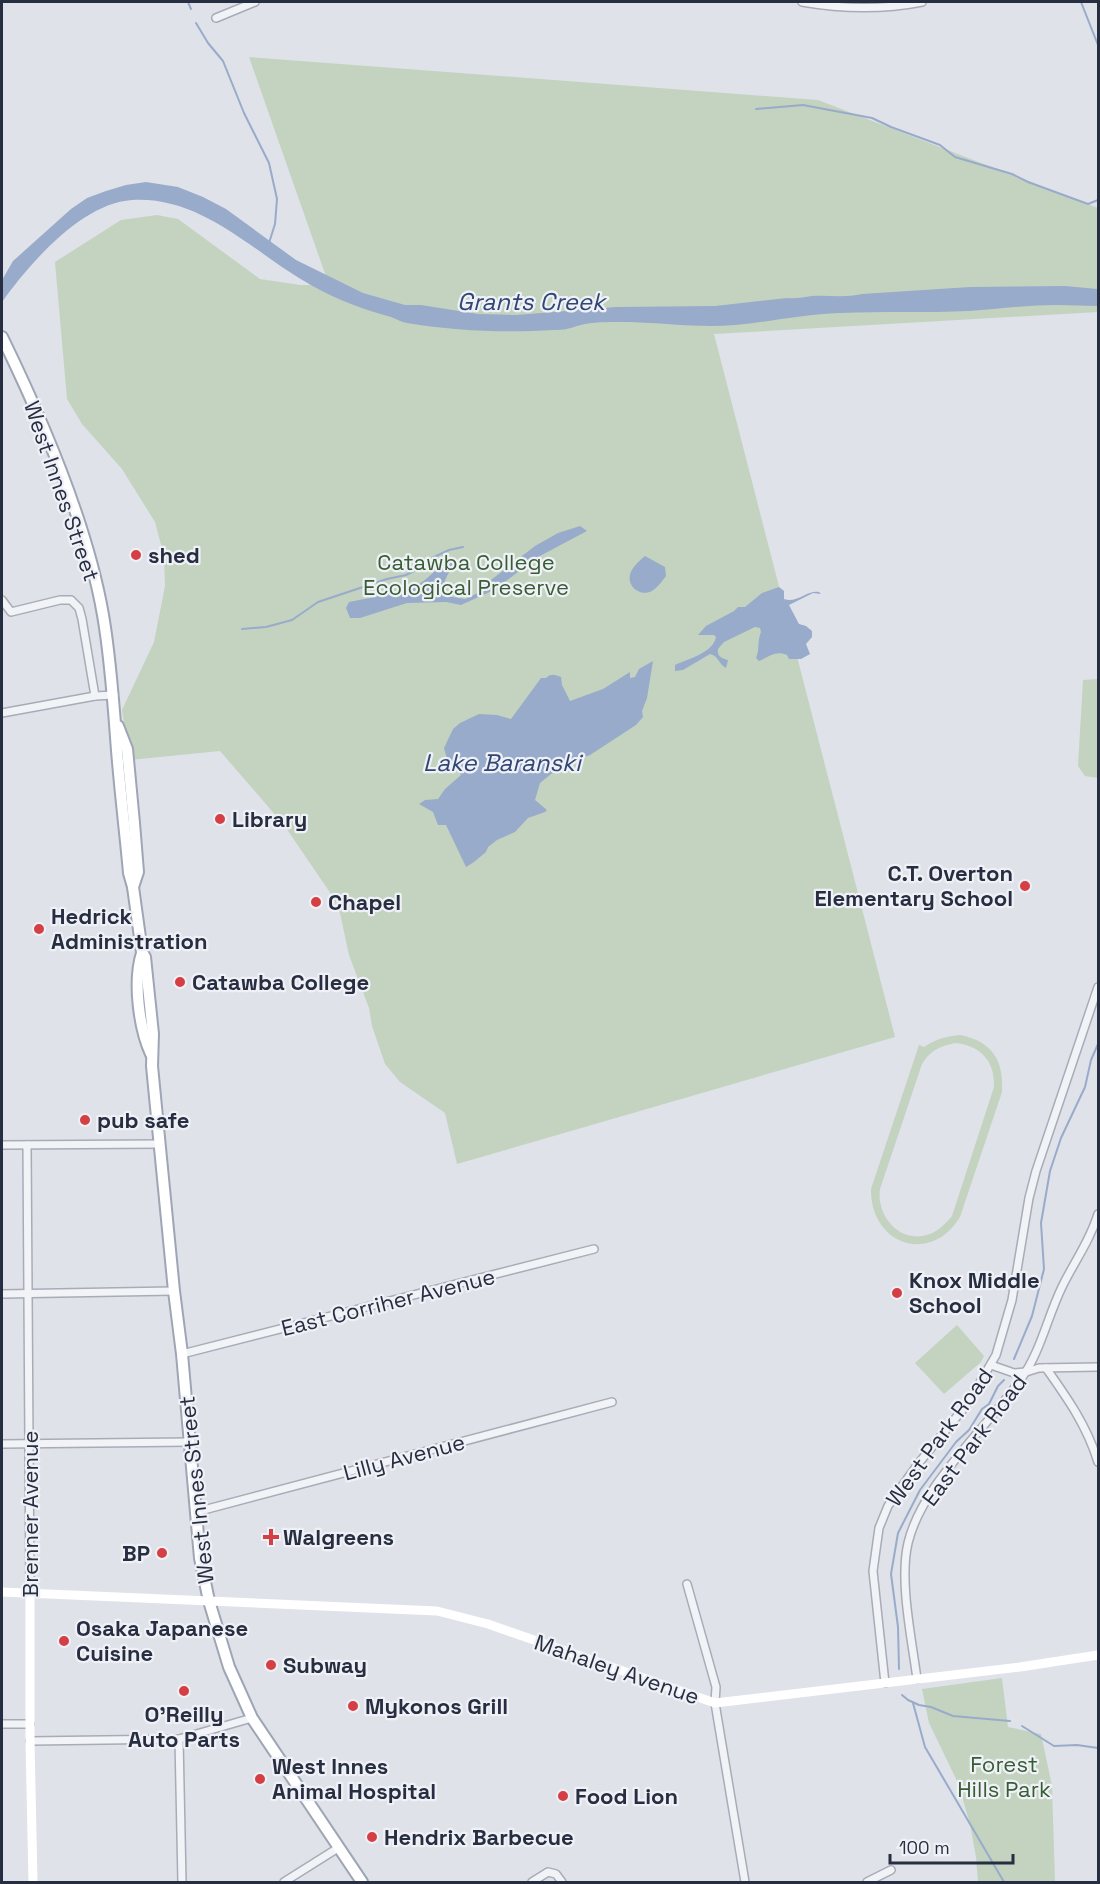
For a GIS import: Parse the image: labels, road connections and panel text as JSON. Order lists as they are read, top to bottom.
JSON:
{
  "streets": {
    "main road": ["West Innes Street"],
    "street": [
      "East Corriher Avenue",
      "West Park Road",
      "East Park Road",
      "Lilly Avenue",
      "Brenner Avenue",
      "Mahaley Avenue"
    ]
  },
  "crossings": [
    ["West Innes Street", "East Corriher Avenue"],
    ["West Innes Street", "Lilly Avenue"],
    ["West Innes Street", "Mahaley Avenue"],
    ["West Park Road", "Mahaley Avenue"],
    ["East Park Road", "Mahaley Avenue"],
    ["Brenner Avenue", "Mahaley Avenue"]
  ],
  "water": ["Grants Creek", "Lake Baranski"],
  "parks": ["Catawba College Ecological Preserve", "Forest Hills Park"],
  "places": {
    "other": [
      "shed",
      "Library",
      "C.T. Overton Elementary School",
      "Chapel",
      "Hedrick Administration",
      "Catawba College",
      "pub safe",
      "Knox Middle School",
      "BP",
      "Osaka Japanese Cuisine",
      "Subway",
      "O'Reilly Auto Parts",
      "Mykonos Grill",
      "West Innes Animal Hospital",
      "Food Lion",
      "Hendrix Barbecue"
    ],
    "health": ["Walgreens"]
  },
  "scale_bar": "100 m"
}
